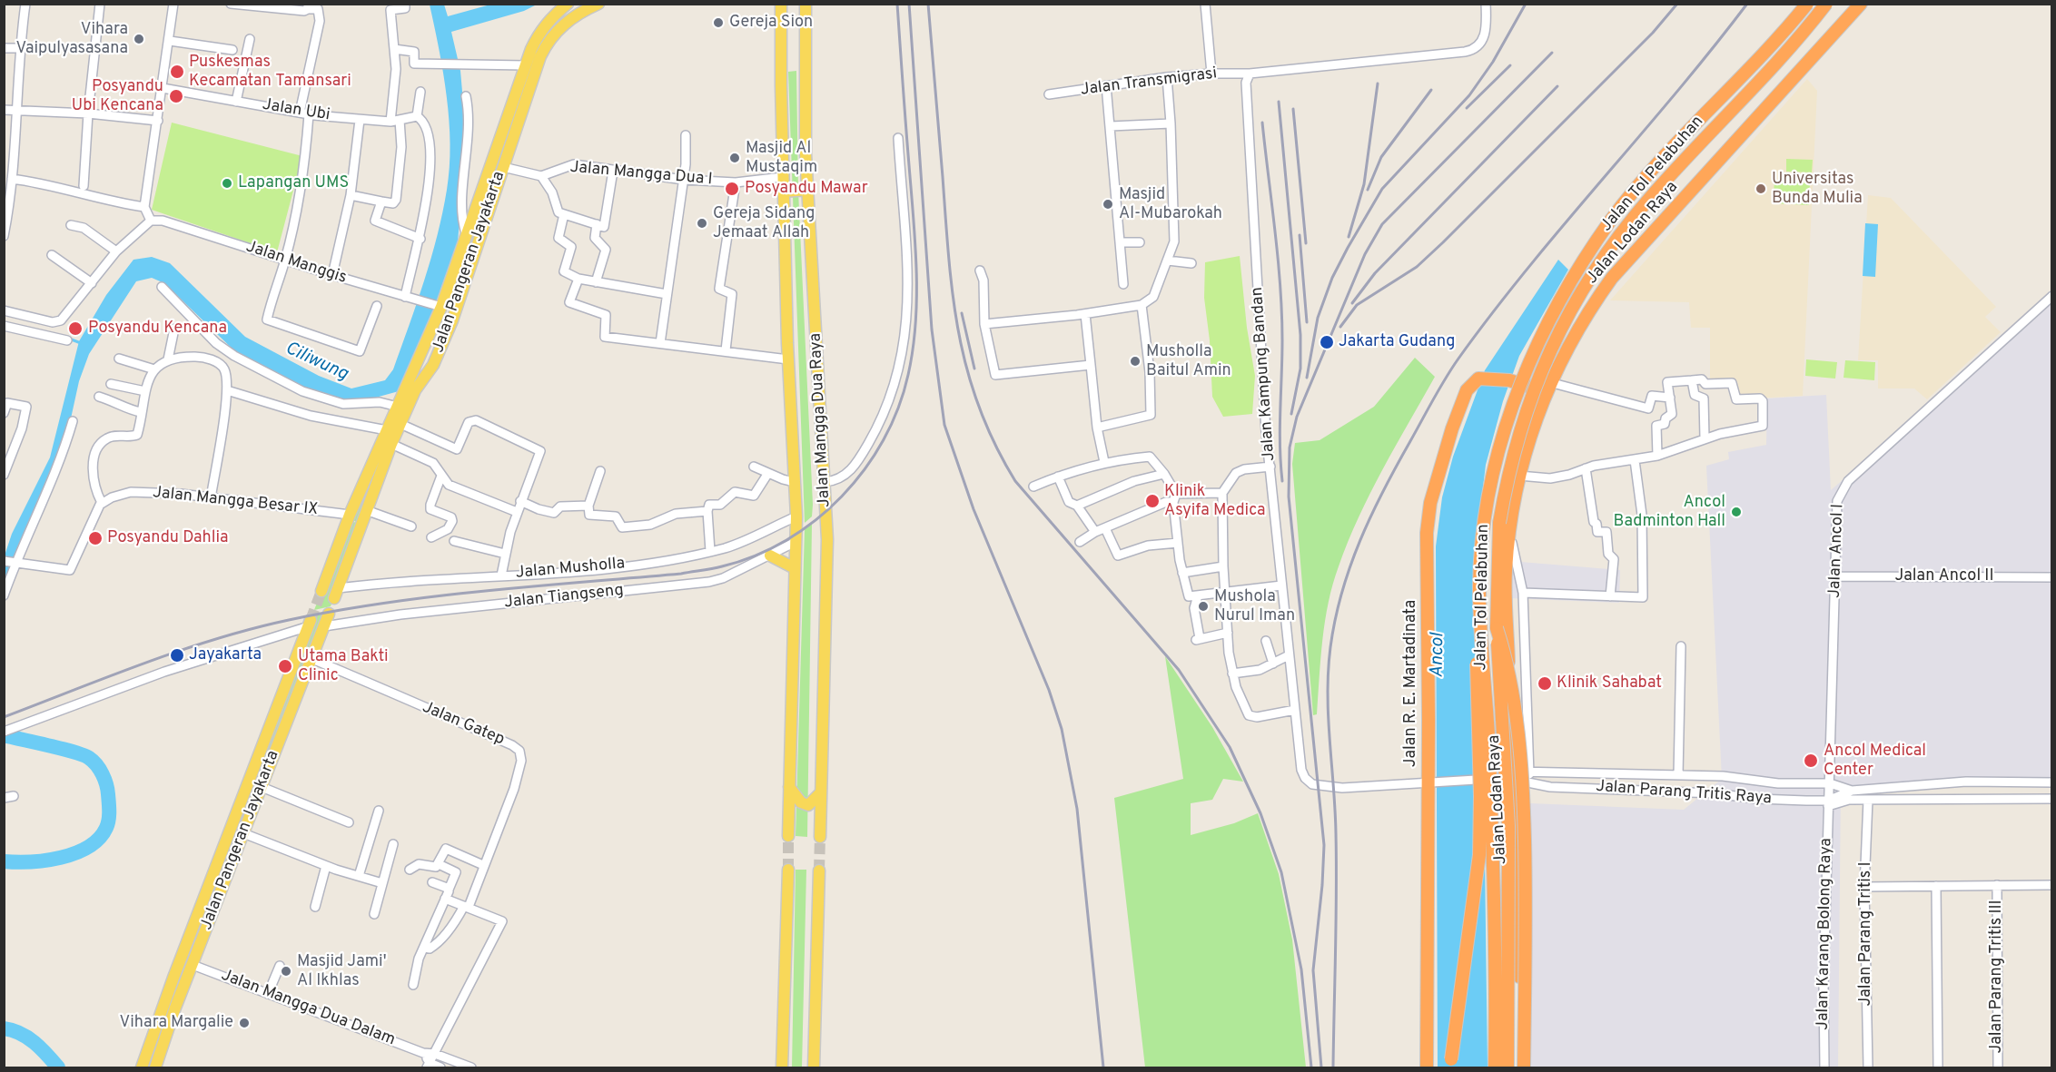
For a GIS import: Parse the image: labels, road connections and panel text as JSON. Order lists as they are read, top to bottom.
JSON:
{
  "streets": {
    "highway": ["Jalan Tol Pelabuhan", "Jalan Lodan Raya", "Jalan R. E. Martadinata"],
    "main road": ["Jalan Pangeran Jayakarta", "Jalan Mangga Dua Raya"],
    "street": [
      "Jalan Transmigrasi",
      "Jalan Ubi",
      "Jalan Mangga Dua I",
      "Jalan Manggis",
      "Jalan Kampung Bandan",
      "Jalan Mangga Besar IX",
      "Jalan Ancol I",
      "Jalan Musholla",
      "Jalan Ancol II",
      "Jalan Tiangseng",
      "Jalan Gatep",
      "Jalan Parang Tritis Raya",
      "Jalan Karang Bolong Raya",
      "Jalan Parang Tritis I",
      "Jalan Parang Tritis III",
      "Jalan Mangga Dua Dalam"
    ]
  },
  "crossings": [
    ["Jalan Transmigrasi", "Jalan Kampung Bandan"],
    ["Jalan Mangga Dua I", "Jalan Mangga Dua Raya"],
    ["Jalan Lodan Raya", "Jalan Kampung Bandan"],
    ["Jalan Lodan Raya", "Jalan R. E. Martadinata"],
    ["Jalan Lodan Raya", "Jalan Parang Tritis Raya"],
    ["Jalan Pangeran Jayakarta", "Jalan Manggis"],
    ["Jalan Pangeran Jayakarta", "Jalan Mangga Besar IX"],
    ["Jalan Pangeran Jayakarta", "Jalan Musholla"],
    ["Jalan Pangeran Jayakarta", "Jalan Tiangseng"],
    ["Jalan Pangeran Jayakarta", "Jalan Gatep"],
    ["Jalan Pangeran Jayakarta", "Jalan Mangga Dua Dalam"],
    ["Jalan Kampung Bandan", "Jalan R. E. Martadinata"],
    ["Jalan Kampung Bandan", "Jalan Parang Tritis Raya"],
    ["Jalan Mangga Dua Raya", "Jalan Musholla"],
    ["Jalan Mangga Dua Raya", "Jalan Tiangseng"],
    ["Jalan Ancol I", "Jalan Ancol II"],
    ["Jalan Ancol I", "Jalan Parang Tritis Raya"],
    ["Jalan Ancol I", "Jalan Karang Bolong Raya"],
    ["Jalan Parang Tritis Raya", "Jalan Karang Bolong Raya"]
  ],
  "water": ["Ciliwung", "Ancol"],
  "places": [
    "Gereja Sion",
    "Vihara Vaipulyasasana",
    "Puskesmas Kecamatan Tamansari",
    "Posyandu Ubi Kencana",
    "Masjid Al Mustaqim",
    "Lapangan UMS",
    "Posyandu Mawar",
    "Universitas Bunda Mulia",
    "Masjid Al-Mubarokah",
    "Gereja Sidang Jemaat Allah",
    "Posyandu Kencana",
    "Jakarta Gudang",
    "Musholla Baitul Amin",
    "Klinik Asyifa Medica",
    "Ancol Badminton Hall",
    "Posyandu Dahlia",
    "Mushola Nurul Iman",
    "Jayakarta",
    "Utama Bakti Clinic",
    "Klinik Sahabat",
    "Ancol Medical Center",
    "Masjid Jami' Al Ikhlas",
    "Vihara Margalie"
  ]
}
